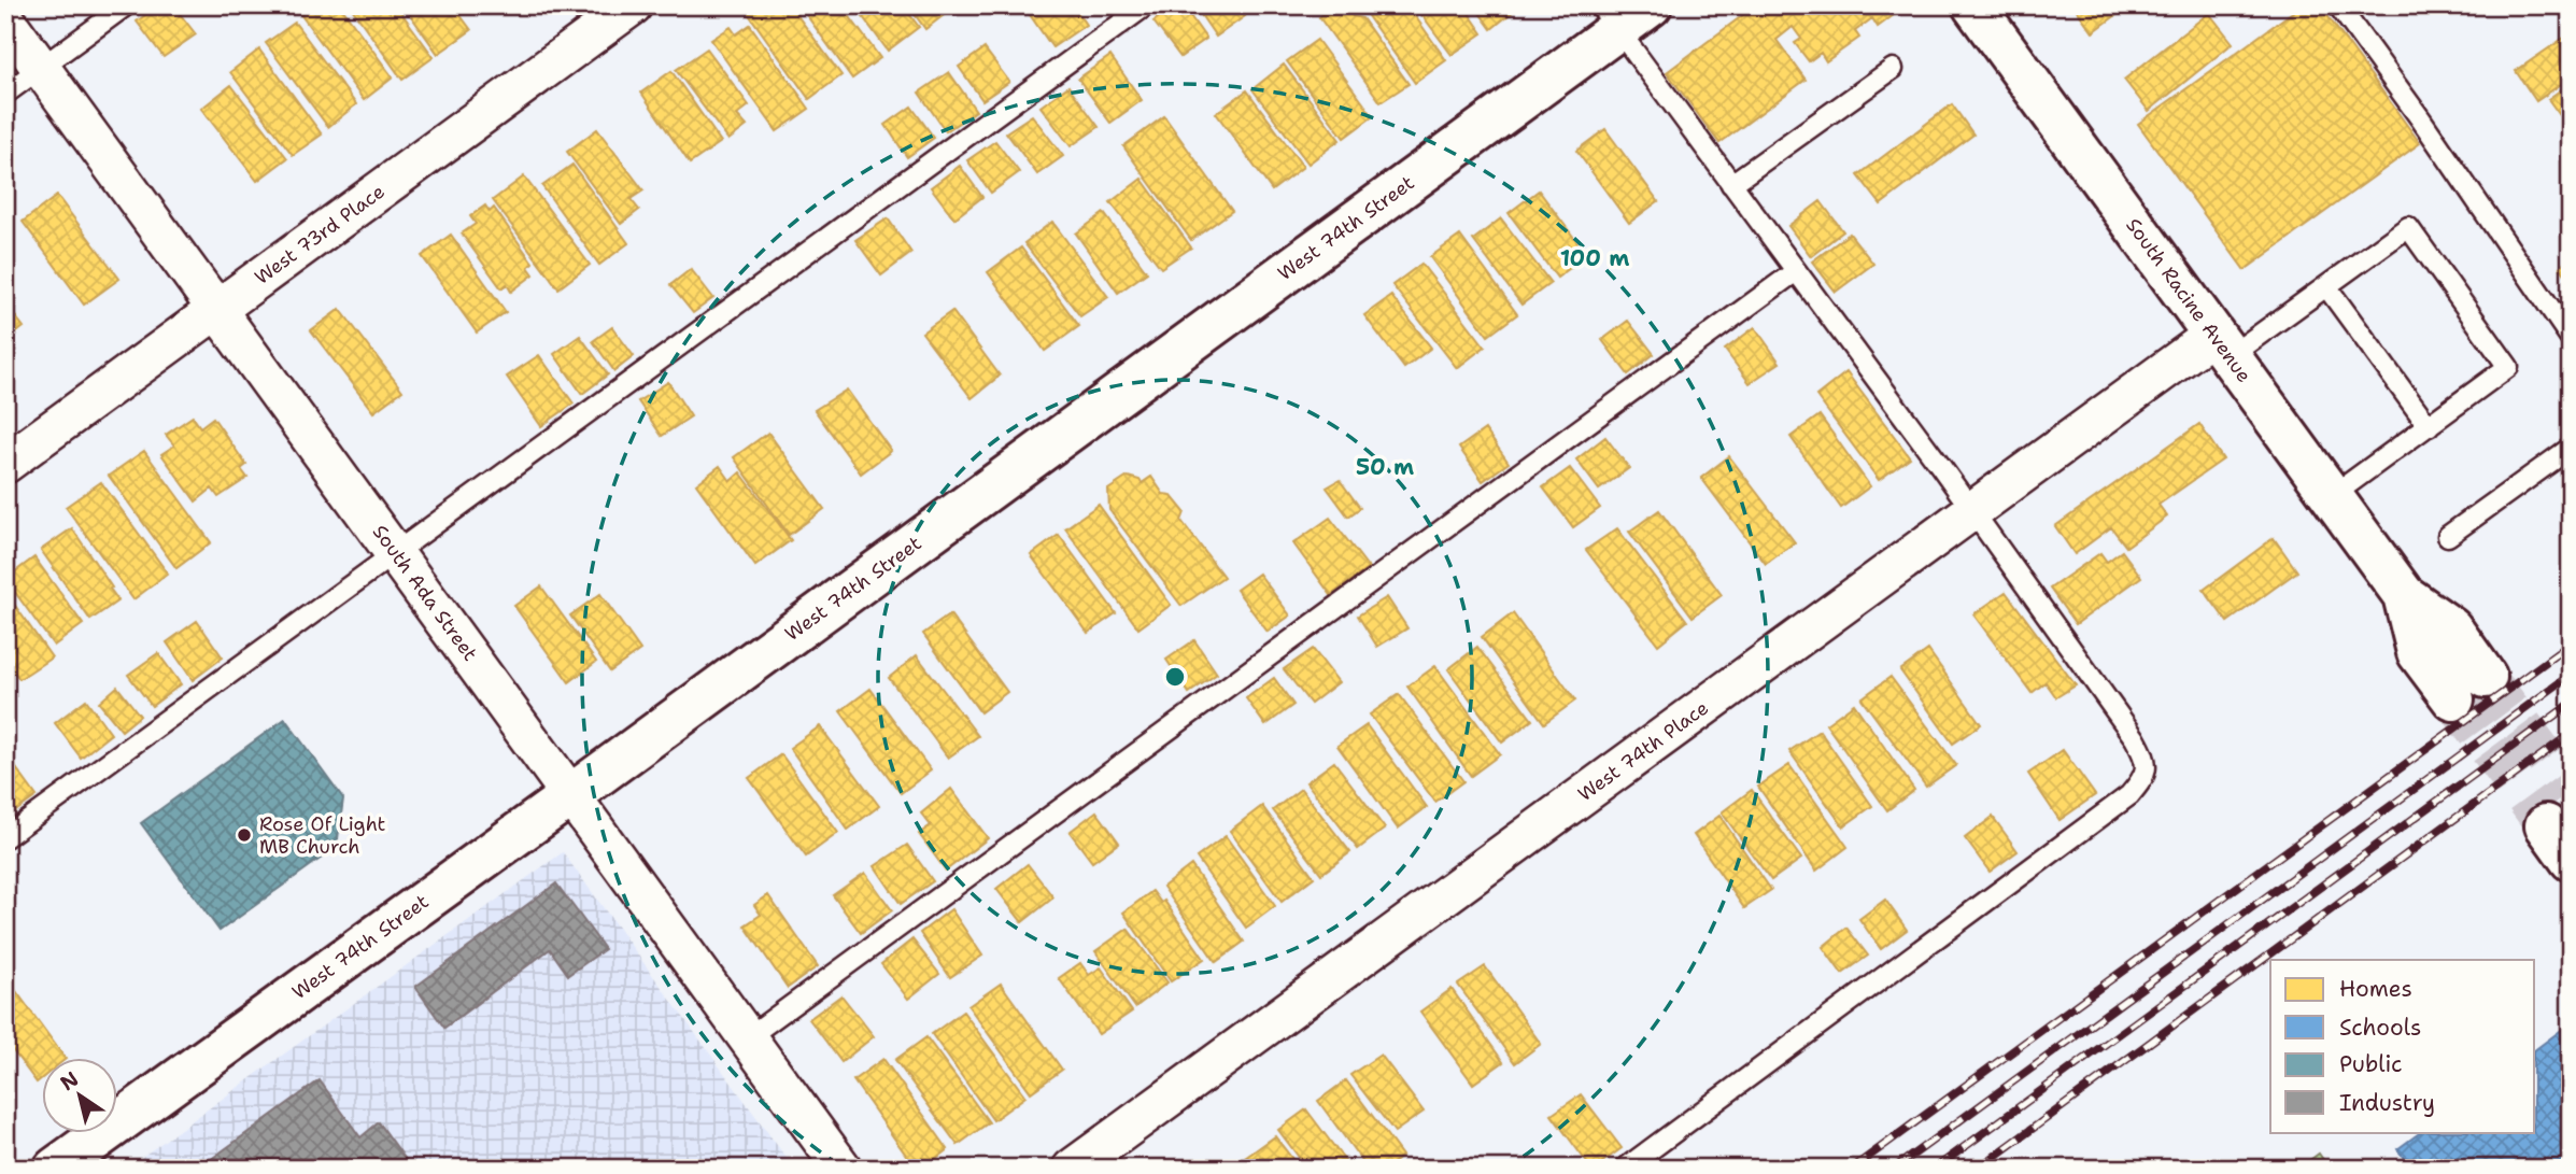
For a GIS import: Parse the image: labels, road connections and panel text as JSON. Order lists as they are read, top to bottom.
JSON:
{
  "streets": {
    "street": [
      "West 74th Street",
      "West 73rd Place",
      "South Racine Avenue",
      "South Ada Street",
      "West 74th Place"
    ]
  },
  "crossings": [
    ["West 74th Street", "South Ada Street"],
    ["West 73rd Place", "South Ada Street"],
    ["South Racine Avenue", "West 74th Place"]
  ],
  "places": ["Rose Of Light MB Church"],
  "legend": [
    "Homes",
    "Schools",
    "Public",
    "Industry"
  ],
  "north": "top left",
  "rings": ["100 m", "50 m"]
}
